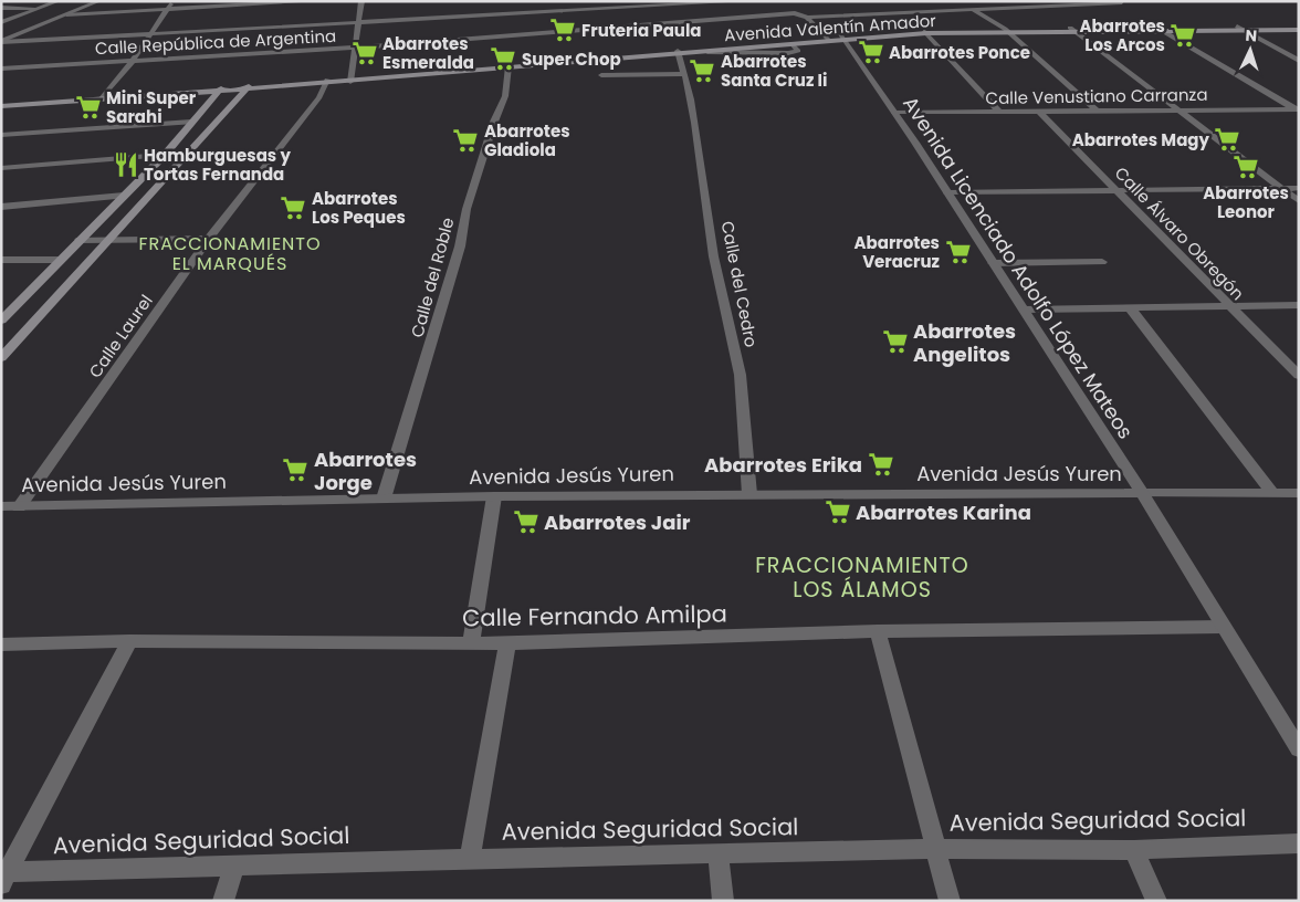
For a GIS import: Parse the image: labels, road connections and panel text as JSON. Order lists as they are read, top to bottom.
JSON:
{
  "streets": {
    "main road": ["Avenida Valentín Amador"],
    "street": [
      "Calle República de Argentina",
      "Calle Venustiano Carranza",
      "Calle Álvaro Obregón",
      "Avenida Licenciado Adolfo López Mateos",
      "Calle del Roble",
      "Calle del Cedro",
      "Calle Laurel",
      "Avenida Jesús Yuren",
      "Calle Fernando Amilpa",
      "Avenida Seguridad Social"
    ]
  },
  "crossings": [
    ["Avenida Valentín Amador", "Avenida Licenciado Adolfo López Mateos"],
    ["Avenida Valentín Amador", "Calle del Roble"],
    ["Avenida Valentín Amador", "Calle del Cedro"],
    ["Avenida Valentín Amador", "Calle Laurel"],
    ["Calle Venustiano Carranza", "Calle Álvaro Obregón"],
    ["Calle Venustiano Carranza", "Avenida Licenciado Adolfo López Mateos"],
    ["Avenida Licenciado Adolfo López Mateos", "Avenida Jesús Yuren"],
    ["Avenida Licenciado Adolfo López Mateos", "Calle Fernando Amilpa"],
    ["Calle del Roble", "Avenida Jesús Yuren"],
    ["Calle del Cedro", "Avenida Jesús Yuren"],
    ["Calle Laurel", "Avenida Jesús Yuren"]
  ],
  "districts": ["FRACCIONAMIENTO EL MARQUÉS", "FRACCIONAMIENTO LOS ÁLAMOS"],
  "places": {
    "supermarket": [
      "Fruteria Paula",
      "Abarrotes Los Arcos",
      "Abarrotes Ponce",
      "Abarrotes Esmeralda",
      "Super Chop",
      "Abarrotes Santa Cruz Ii",
      "Mini Super Sarahi",
      "Abarrotes Magy",
      "Abarrotes Gladiola",
      "Abarrotes Leonor",
      "Abarrotes Los Peques",
      "Abarrotes Veracruz",
      "Abarrotes Angelitos",
      "Abarrotes Erika",
      "Abarrotes Jorge",
      "Abarrotes Karina",
      "Abarrotes Jair"
    ],
    "restaurant": ["Hamburguesas y Tortas Fernanda"]
  },
  "north": "top"
}
